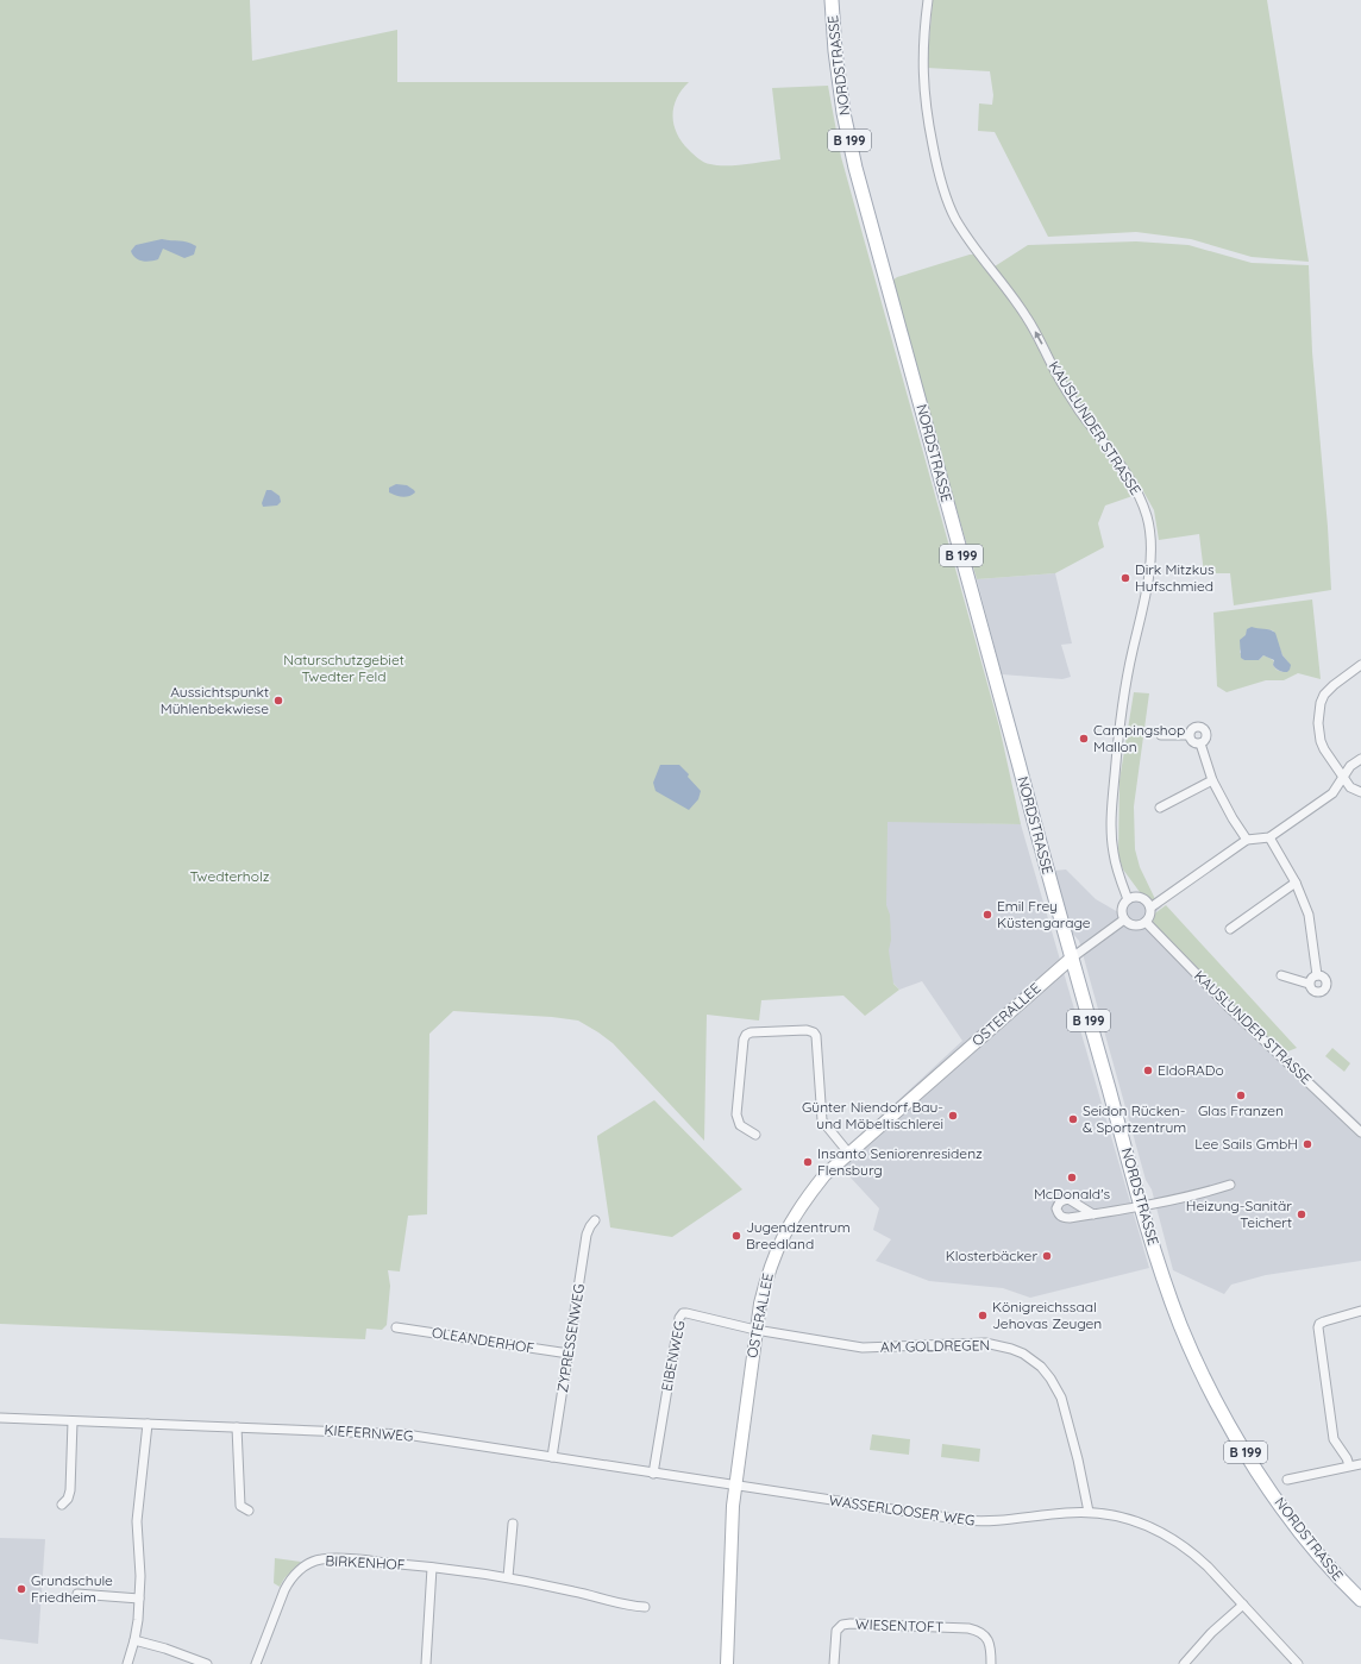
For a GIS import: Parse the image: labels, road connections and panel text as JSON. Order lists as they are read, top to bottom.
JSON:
{
  "streets": {
    "main road": ["NORDSTRASSE", "B 199"],
    "street": [
      "KAUSLUNDER STRASSE",
      "OSTERALLEE",
      "ZYPRESSENWEG",
      "OLEANDERHOF",
      "AM GOLDREGEN",
      "EIBENWEG",
      "KIEFERNWEG",
      "WASSERLOOSER WEG",
      "BIRKENHOF",
      "WIESENTOFT"
    ]
  },
  "crossings": [
    ["NORDSTRASSE", "OSTERALLEE"],
    ["KAUSLUNDER STRASSE", "OSTERALLEE"],
    ["OSTERALLEE", "AM GOLDREGEN"],
    ["OSTERALLEE", "EIBENWEG"],
    ["OSTERALLEE", "KIEFERNWEG"],
    ["OSTERALLEE", "WASSERLOOSER WEG"],
    ["ZYPRESSENWEG", "OLEANDERHOF"],
    ["ZYPRESSENWEG", "KIEFERNWEG"],
    ["AM GOLDREGEN", "EIBENWEG"],
    ["AM GOLDREGEN", "WASSERLOOSER WEG"],
    ["EIBENWEG", "KIEFERNWEG"],
    ["KIEFERNWEG", "WASSERLOOSER WEG"]
  ],
  "one_way": ["KAUSLUNDER STRASSE"],
  "parks": ["Naturschutzgebiet Twedter Feld", "Twedterholz"],
  "places": [
    "Dirk Mitzkus Hufschmied",
    "Aussichtspunkt Mühlenbekwiese",
    "Campingshop Mallon",
    "Emil Frey Küstengarage",
    "EldoRADo",
    "Glas Franzen",
    "Günter Niendorf Bau- und Möbeltischlerei",
    "Seidon Rücken- & Sportzentrum",
    "Lee Sails GmbH",
    "Insanto Seniorenresidenz Flensburg",
    "McDonald's",
    "Heizung-Sanitär Teichert",
    "Jugendzentrum Breedland",
    "Klosterbäcker",
    "Königreichssaal Jehovas Zeugen",
    "Grundschule Friedheim"
  ]
}
